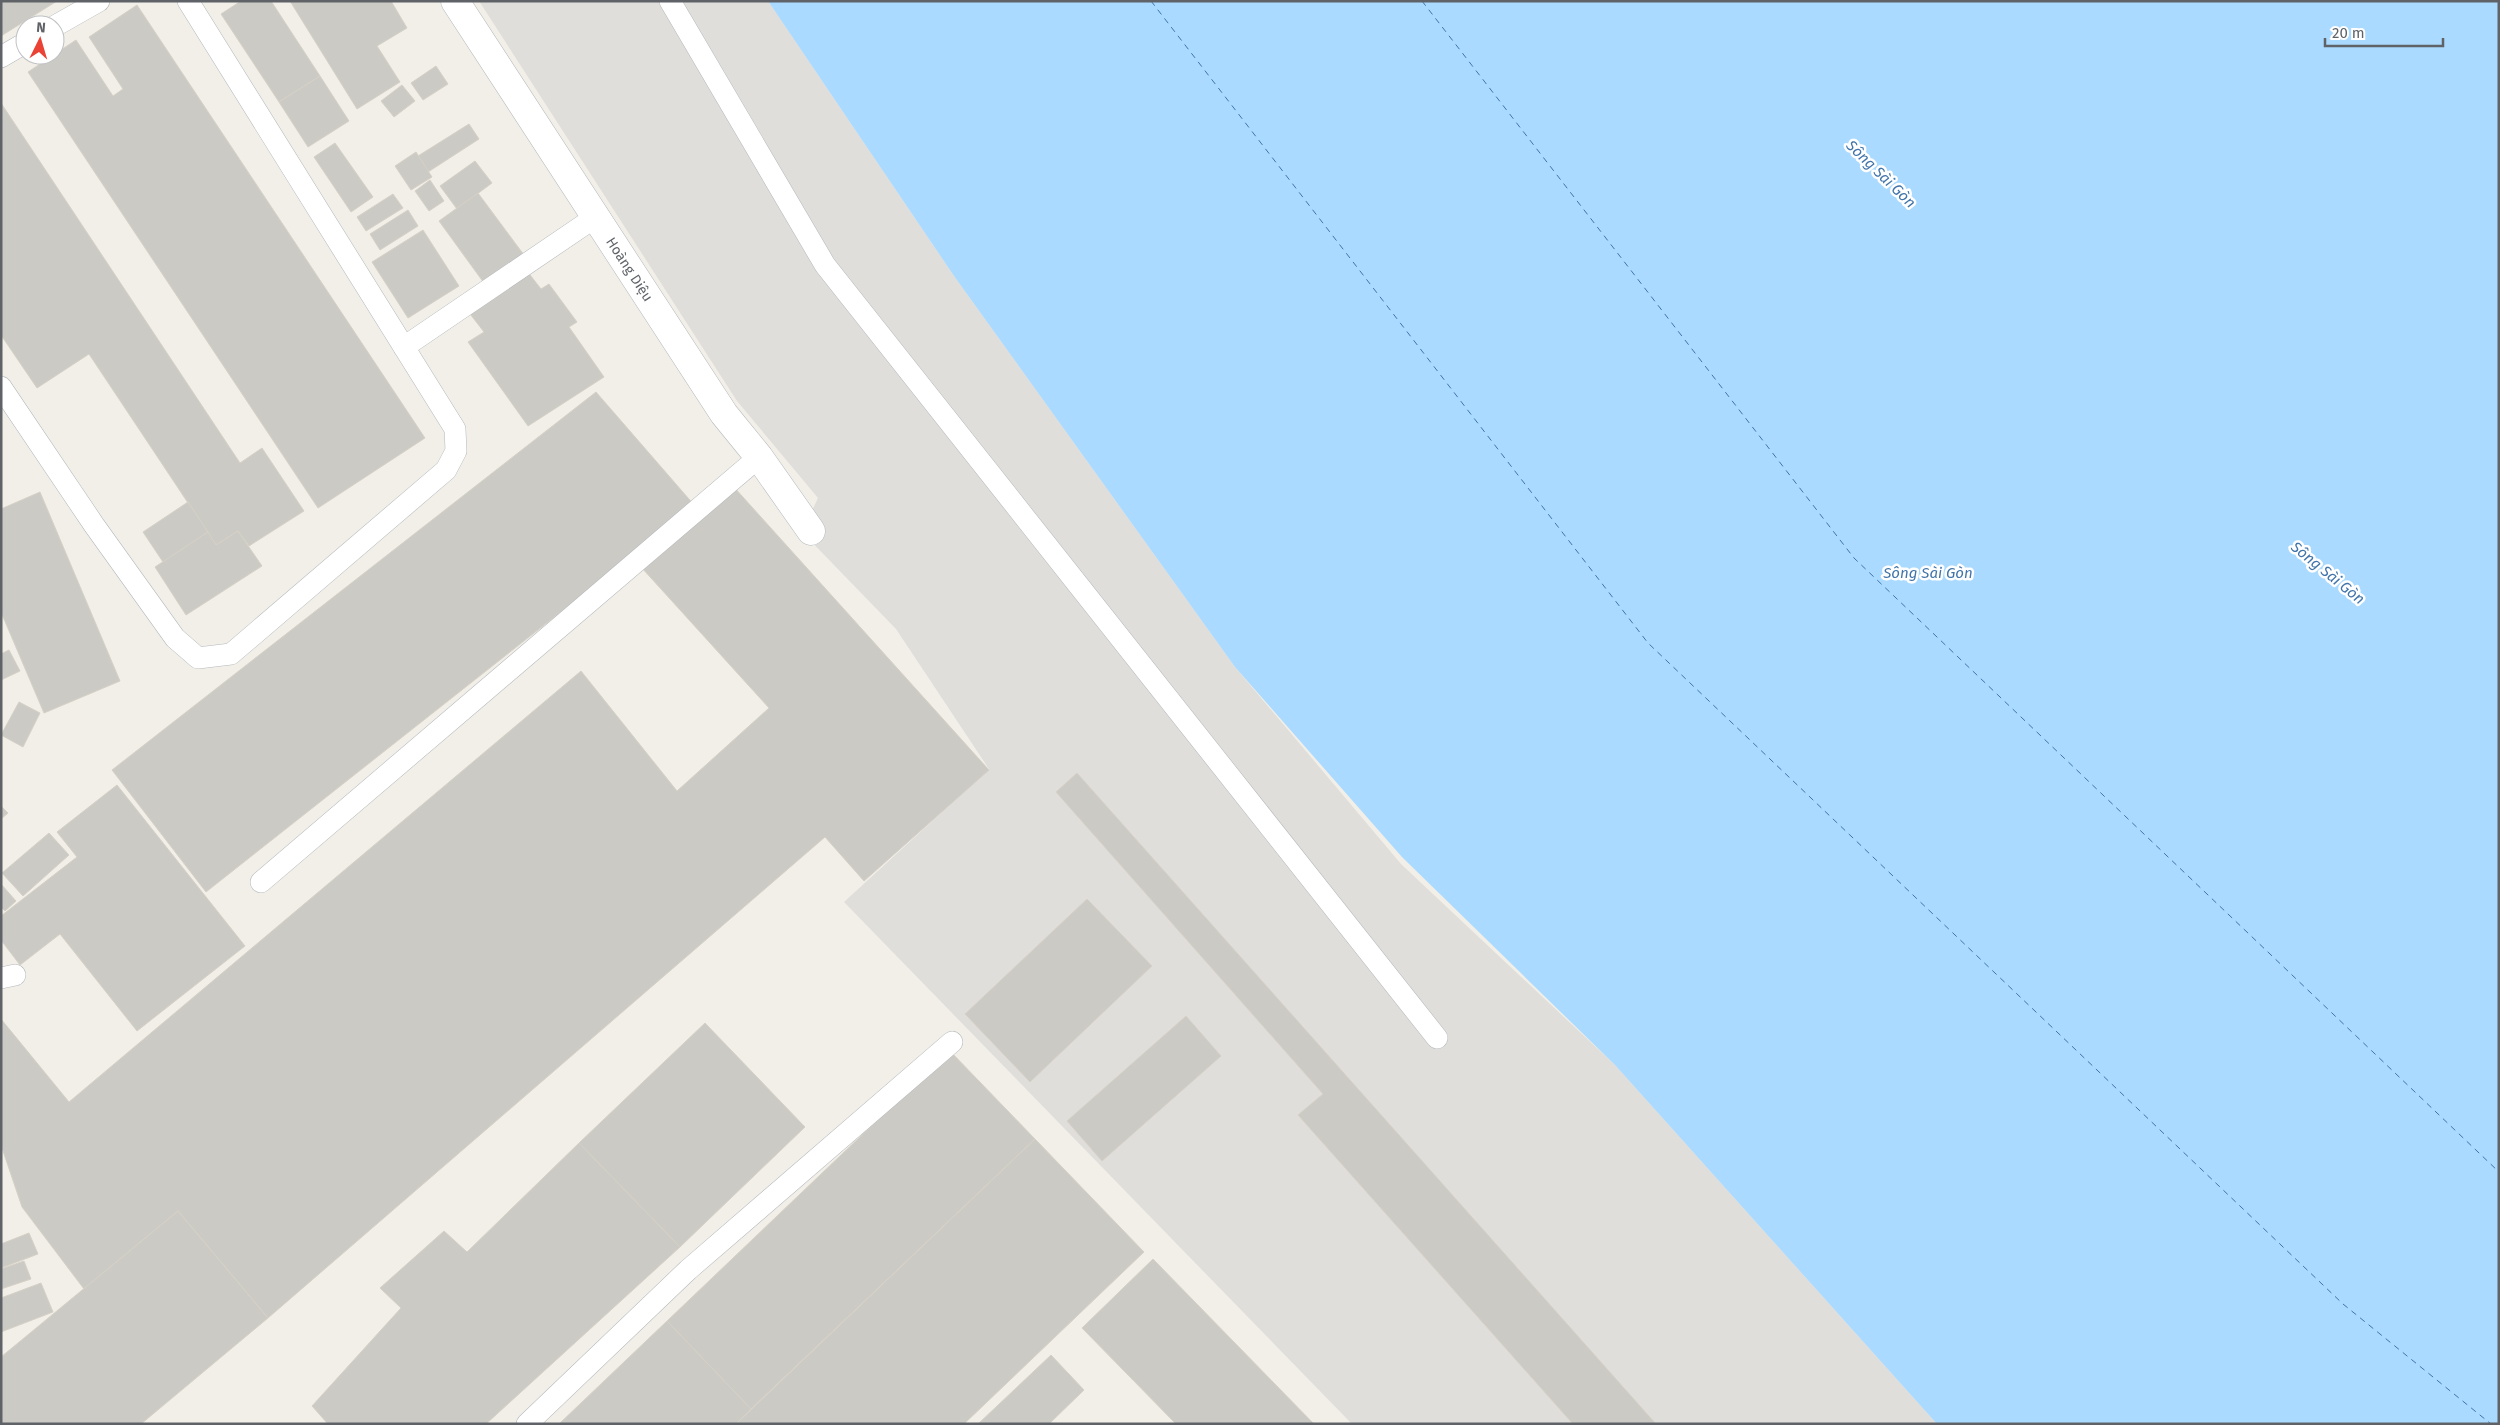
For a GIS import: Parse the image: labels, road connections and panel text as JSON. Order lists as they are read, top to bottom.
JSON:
{
  "streets": {
    "street": ["Hoàng Diệu"]
  },
  "water": ["Sông Sài Gòn"],
  "scale_bar": "20 m",
  "north": "top"
}
